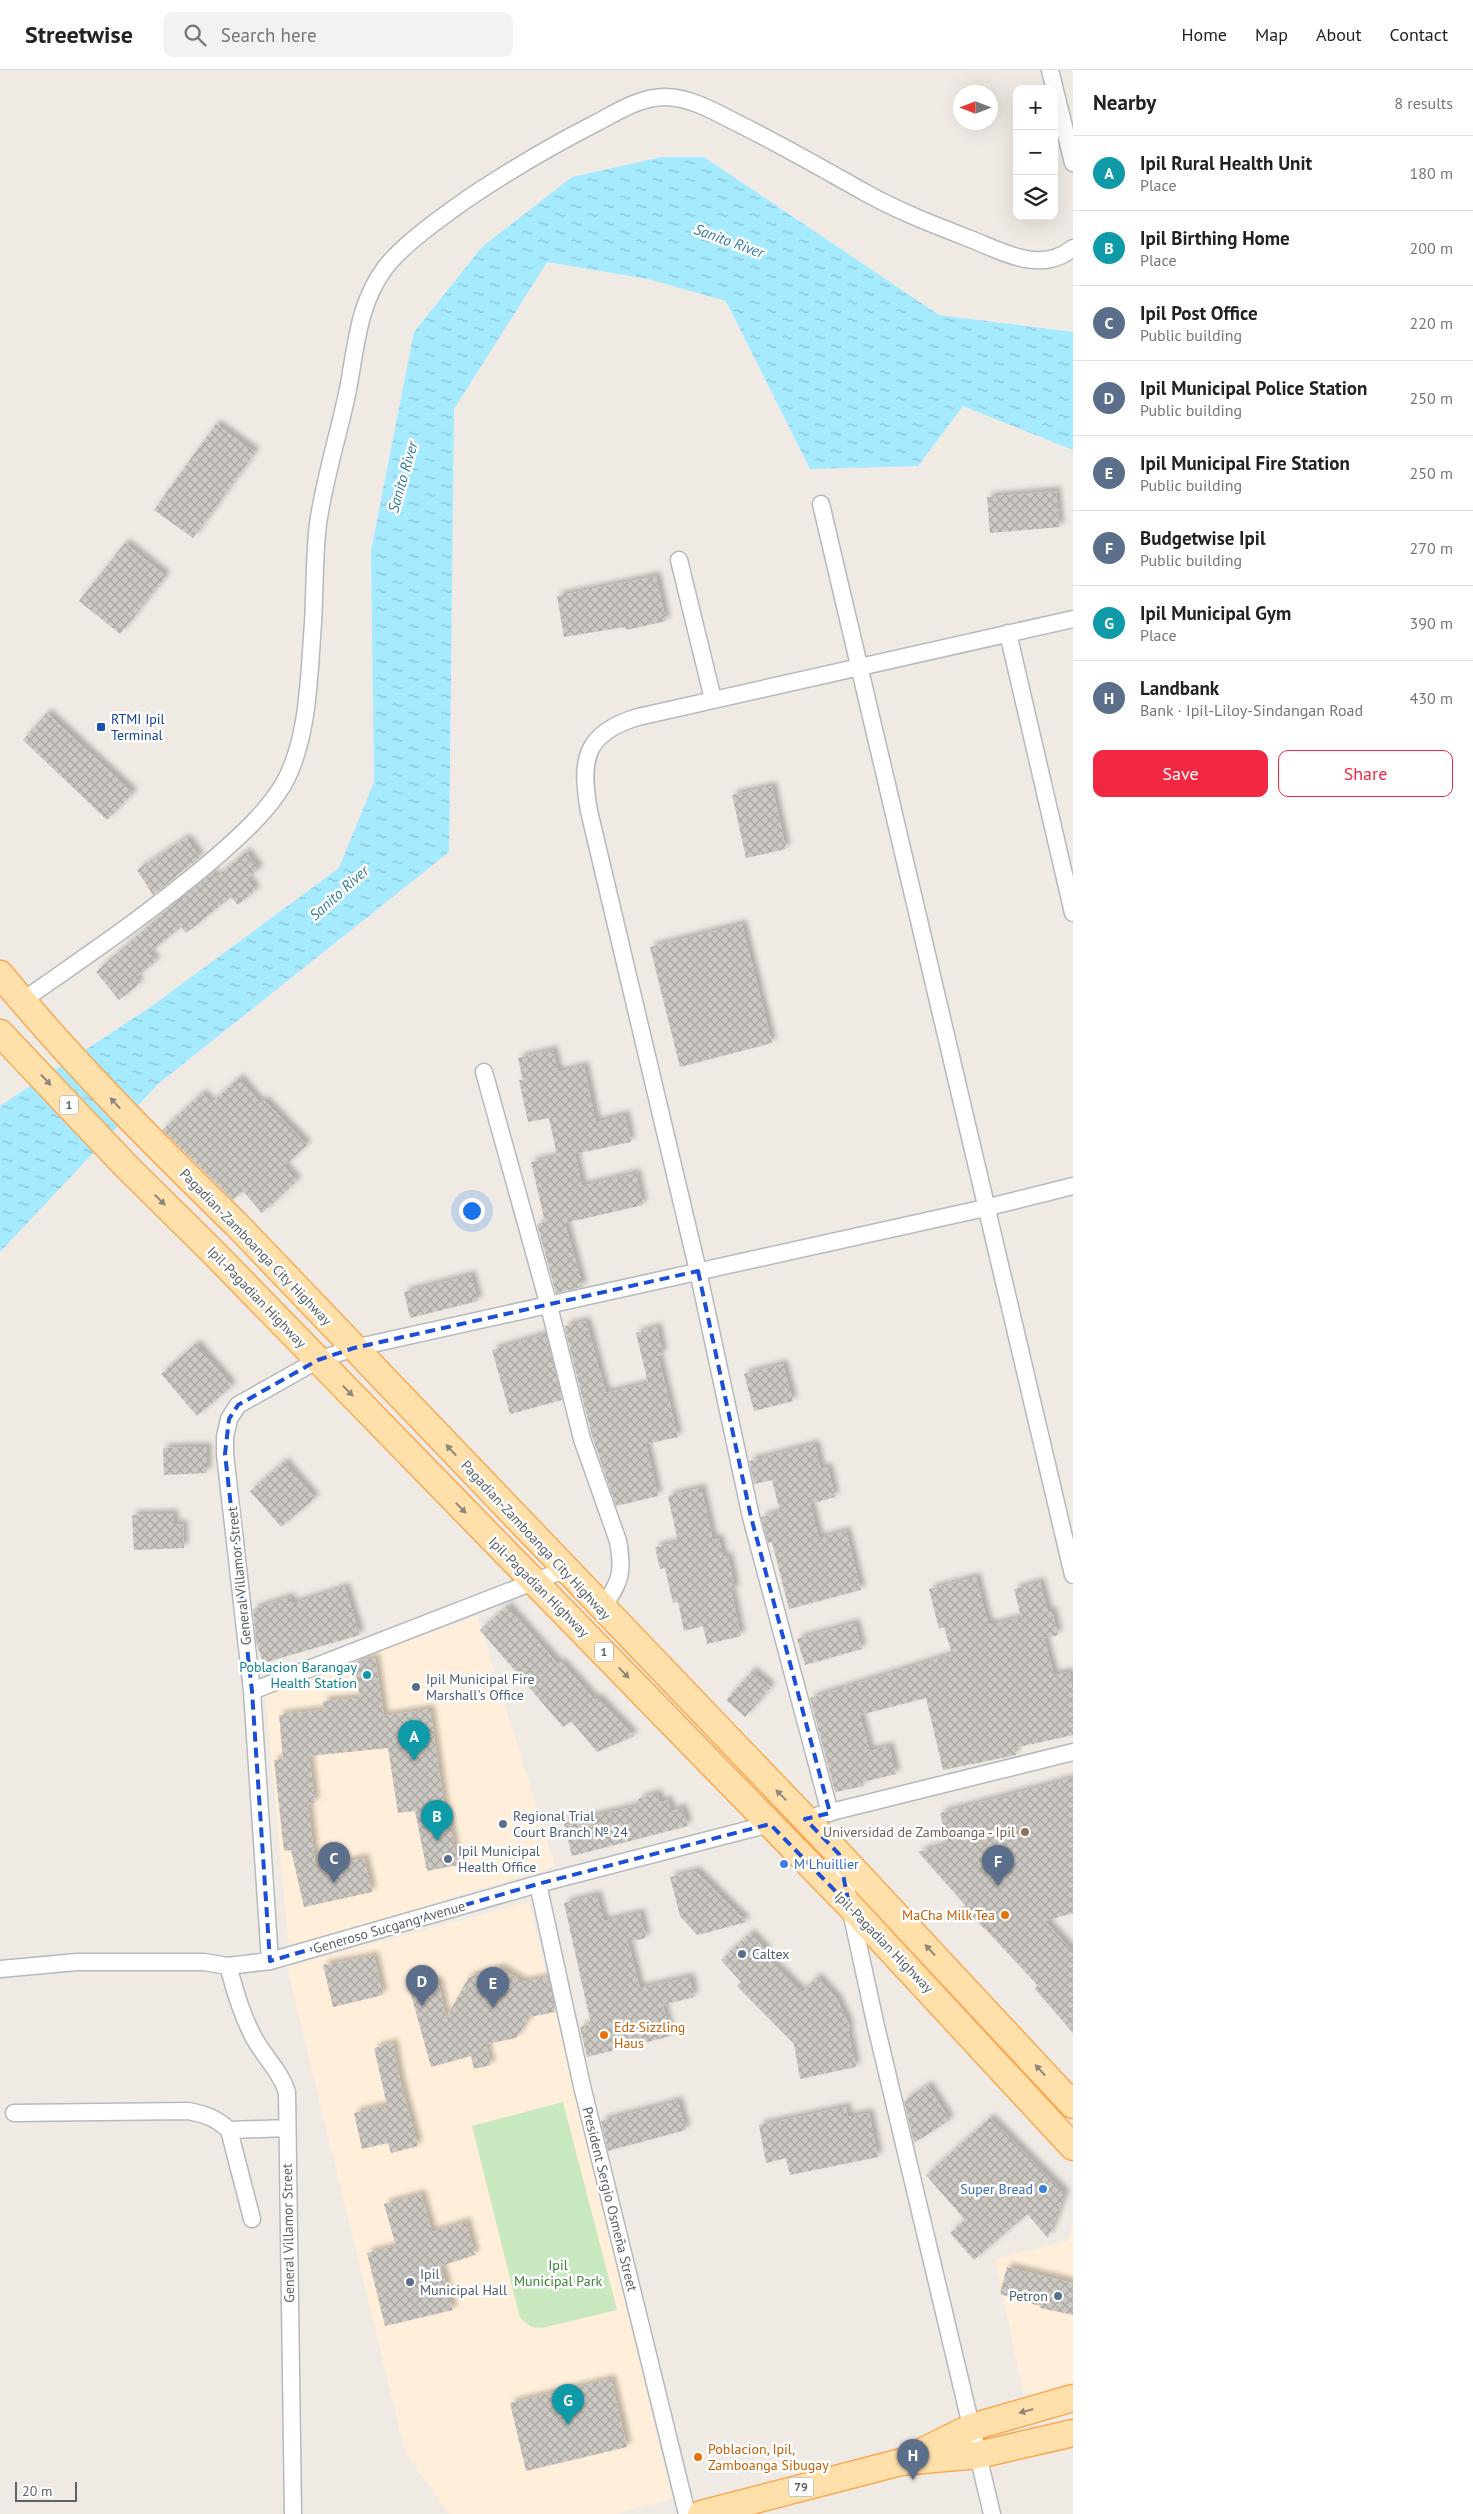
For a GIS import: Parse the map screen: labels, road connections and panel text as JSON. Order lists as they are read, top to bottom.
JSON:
{
  "streets": {
    "main road": [
      "1",
      "Pagadian-Zamboanga City Highway",
      "Ipil-Pagadian Highway",
      "79"
    ],
    "street": ["General Villamor Street", "Generoso Sucgang Avenue", "President Sergio Osmeña Street"]
  },
  "crossings": [
    ["Pagadian-Zamboanga City Highway", "General Villamor Street"],
    ["Ipil-Pagadian Highway", "General Villamor Street"],
    ["Ipil-Pagadian Highway", "Generoso Sucgang Avenue"],
    ["General Villamor Street", "Generoso Sucgang Avenue"],
    ["Generoso Sucgang Avenue", "President Sergio Osmeña Street"]
  ],
  "one_way": ["Pagadian-Zamboanga City Highway", "Ipil-Pagadian Highway"],
  "water": ["Sanito River"],
  "parks": ["Ipil Municipal Park"],
  "places": {
    "transit": ["RTMI Ipil Terminal"],
    "other": [
      "Poblacion Barangay Health Station",
      "Ipil Municipal Fire Marshall's Office",
      "Regional Trial Court Branch № 24",
      "Universidad de Zamboanga - Ipil",
      "Ipil Municipal Health Office",
      "M Lhuillier",
      "MaCha Milk Tea",
      "Caltex",
      "Edz Sizzling Haus",
      "Super Bread",
      "Ipil Municipal Hall",
      "Petron",
      "Poblacion, Ipil, Zamboanga Sibugay"
    ]
  },
  "scale_bar": "20 m",
  "north": "left",
  "page": {
    "header": "Streetwise",
    "search": "Search here",
    "nav": [
      "Home",
      "Map",
      "About",
      "Contact"
    ],
    "heading": ["Nearby", "8 results"],
    "map_buttons": ["+", "−"],
    "list": [
      {
        "mark": "A",
        "name": "Ipil Rural Health Unit",
        "note": "Place",
        "value": "180 m"
      },
      {
        "mark": "B",
        "name": "Ipil Birthing Home",
        "note": "Place",
        "value": "200 m"
      },
      {
        "mark": "C",
        "name": "Ipil Post Office",
        "note": "Public building",
        "value": "220 m"
      },
      {
        "mark": "D",
        "name": "Ipil Municipal Police Station",
        "note": "Public building",
        "value": "250 m"
      },
      {
        "mark": "E",
        "name": "Ipil Municipal Fire Station",
        "note": "Public building",
        "value": "250 m"
      },
      {
        "mark": "F",
        "name": "Budgetwise Ipil",
        "note": "Public building",
        "value": "270 m"
      },
      {
        "mark": "G",
        "name": "Ipil Municipal Gym",
        "note": "Place",
        "value": "390 m"
      },
      {
        "mark": "H",
        "name": "Landbank",
        "note": "Bank · Ipil-Liloy-Sindangan Road",
        "value": "430 m"
      }
    ],
    "buttons": ["Save", "Share"],
    "pins": [
      "A",
      "B",
      "C",
      "F",
      "D",
      "E",
      "G",
      "H"
    ],
    "scale": "20 m"
  }
}
